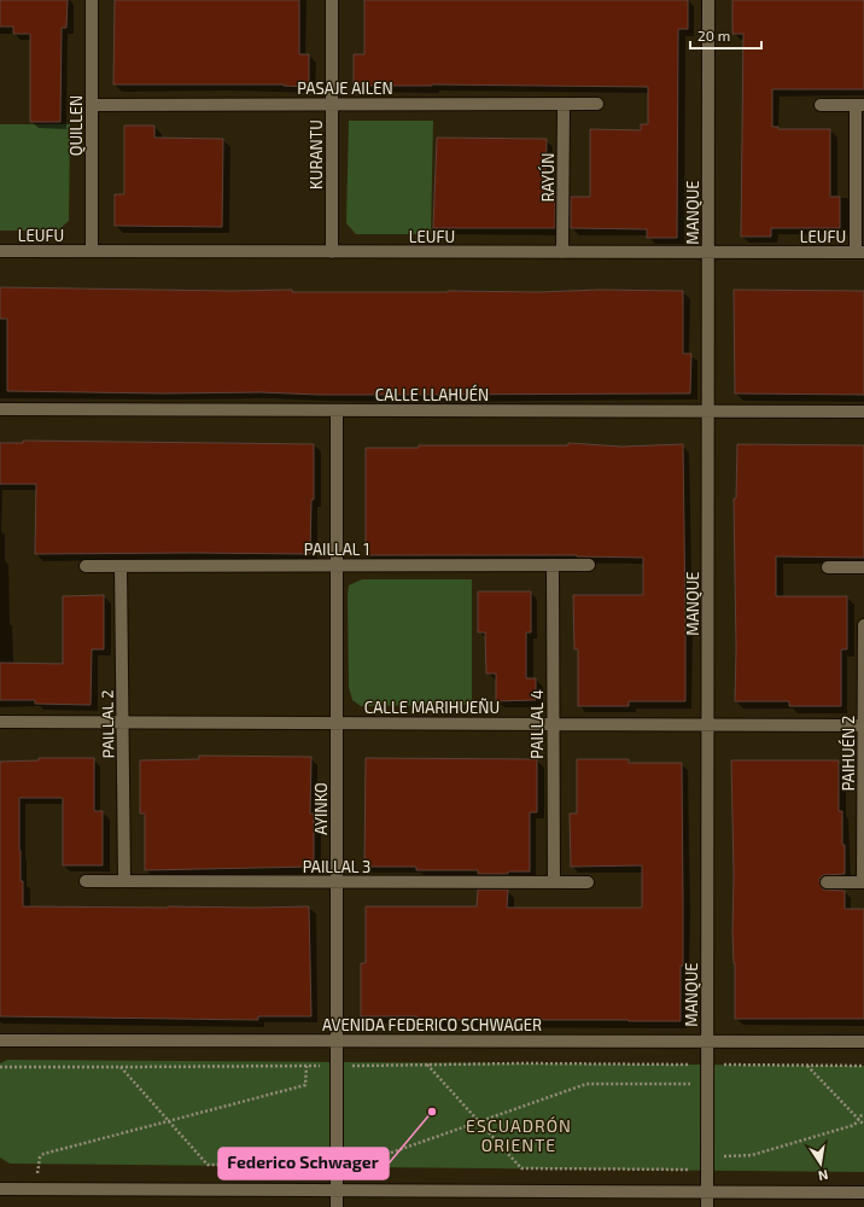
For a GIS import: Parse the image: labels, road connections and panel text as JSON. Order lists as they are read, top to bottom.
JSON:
{
  "streets": {
    "street": [
      "PASAJE AILEN",
      "QUILLEN",
      "KURANTU",
      "RAYÚN",
      "MANQUE",
      "LEUFU",
      "CALLE LLAHUÉN",
      "PAILLAL 1",
      "CALLE MARIHUEÑU",
      "PAILLAL 2",
      "PAILLAL 4",
      "PAIHUÉN 2",
      "AYINKO",
      "PAILLAL 3",
      "AVENIDA FEDERICO SCHWAGER"
    ]
  },
  "crossings": [
    ["PASAJE AILEN", "QUILLEN"],
    ["PASAJE AILEN", "KURANTU"],
    ["PASAJE AILEN", "RAYÚN"],
    ["QUILLEN", "LEUFU"],
    ["KURANTU", "LEUFU"],
    ["RAYÚN", "LEUFU"],
    ["MANQUE", "LEUFU"],
    ["MANQUE", "CALLE LLAHUÉN"],
    ["MANQUE", "CALLE MARIHUEÑU"],
    ["MANQUE", "AVENIDA FEDERICO SCHWAGER"],
    ["CALLE LLAHUÉN", "AYINKO"],
    ["PAILLAL 1", "PAILLAL 2"],
    ["PAILLAL 1", "PAILLAL 4"],
    ["PAILLAL 1", "AYINKO"],
    ["CALLE MARIHUEÑU", "PAILLAL 2"],
    ["CALLE MARIHUEÑU", "PAILLAL 4"],
    ["CALLE MARIHUEÑU", "PAIHUÉN 2"],
    ["CALLE MARIHUEÑU", "AYINKO"],
    ["PAILLAL 2", "PAILLAL 3"],
    ["PAILLAL 4", "PAILLAL 3"],
    ["AYINKO", "PAILLAL 3"],
    ["AYINKO", "AVENIDA FEDERICO SCHWAGER"]
  ],
  "districts": ["ESCUADRÓN ORIENTE"],
  "places": ["Federico Schwager"],
  "scale_bar": "20 m",
  "north": "bottom"
}
